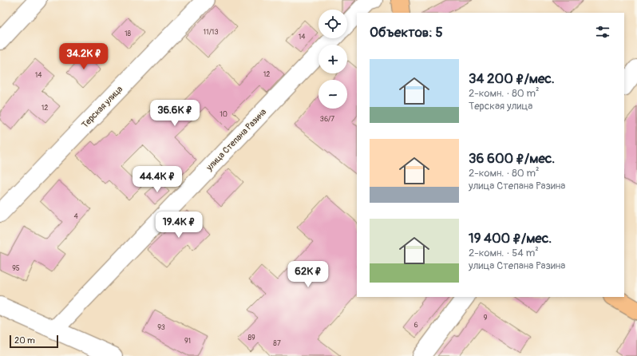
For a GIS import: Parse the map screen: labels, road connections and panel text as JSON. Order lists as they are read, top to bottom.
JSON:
{
  "streets": {
    "street": ["Терская улица", "улица Степана Разина"]
  },
  "house_numbers": [
    "11/13",
    "18",
    "14",
    "12",
    "14",
    "12",
    "10",
    "36/7",
    "4",
    "95",
    "9",
    "6",
    "93",
    "89",
    "91",
    "87"
  ],
  "scale_bar": "20 m",
  "page": {
    "map_buttons": ["+", "−"],
    "heading": "Объектов: 5",
    "price": [
      "34.2K ₽",
      "36.6K ₽",
      "44.4K ₽",
      "19.4K ₽",
      "62K ₽"
    ],
    "list": [
      {
        "name": "34 200 ₽/мес.",
        "note": "2-комн. · 80 m² · Терская улица"
      },
      {
        "name": "36 600 ₽/мес.",
        "note": "2-комн. · 80 m² · улица Степана Разина"
      },
      {
        "name": "19 400 ₽/мес.",
        "note": "2-комн. · 54 m² · улица Степана Разина"
      }
    ],
    "scale": "20 m"
  }
}
